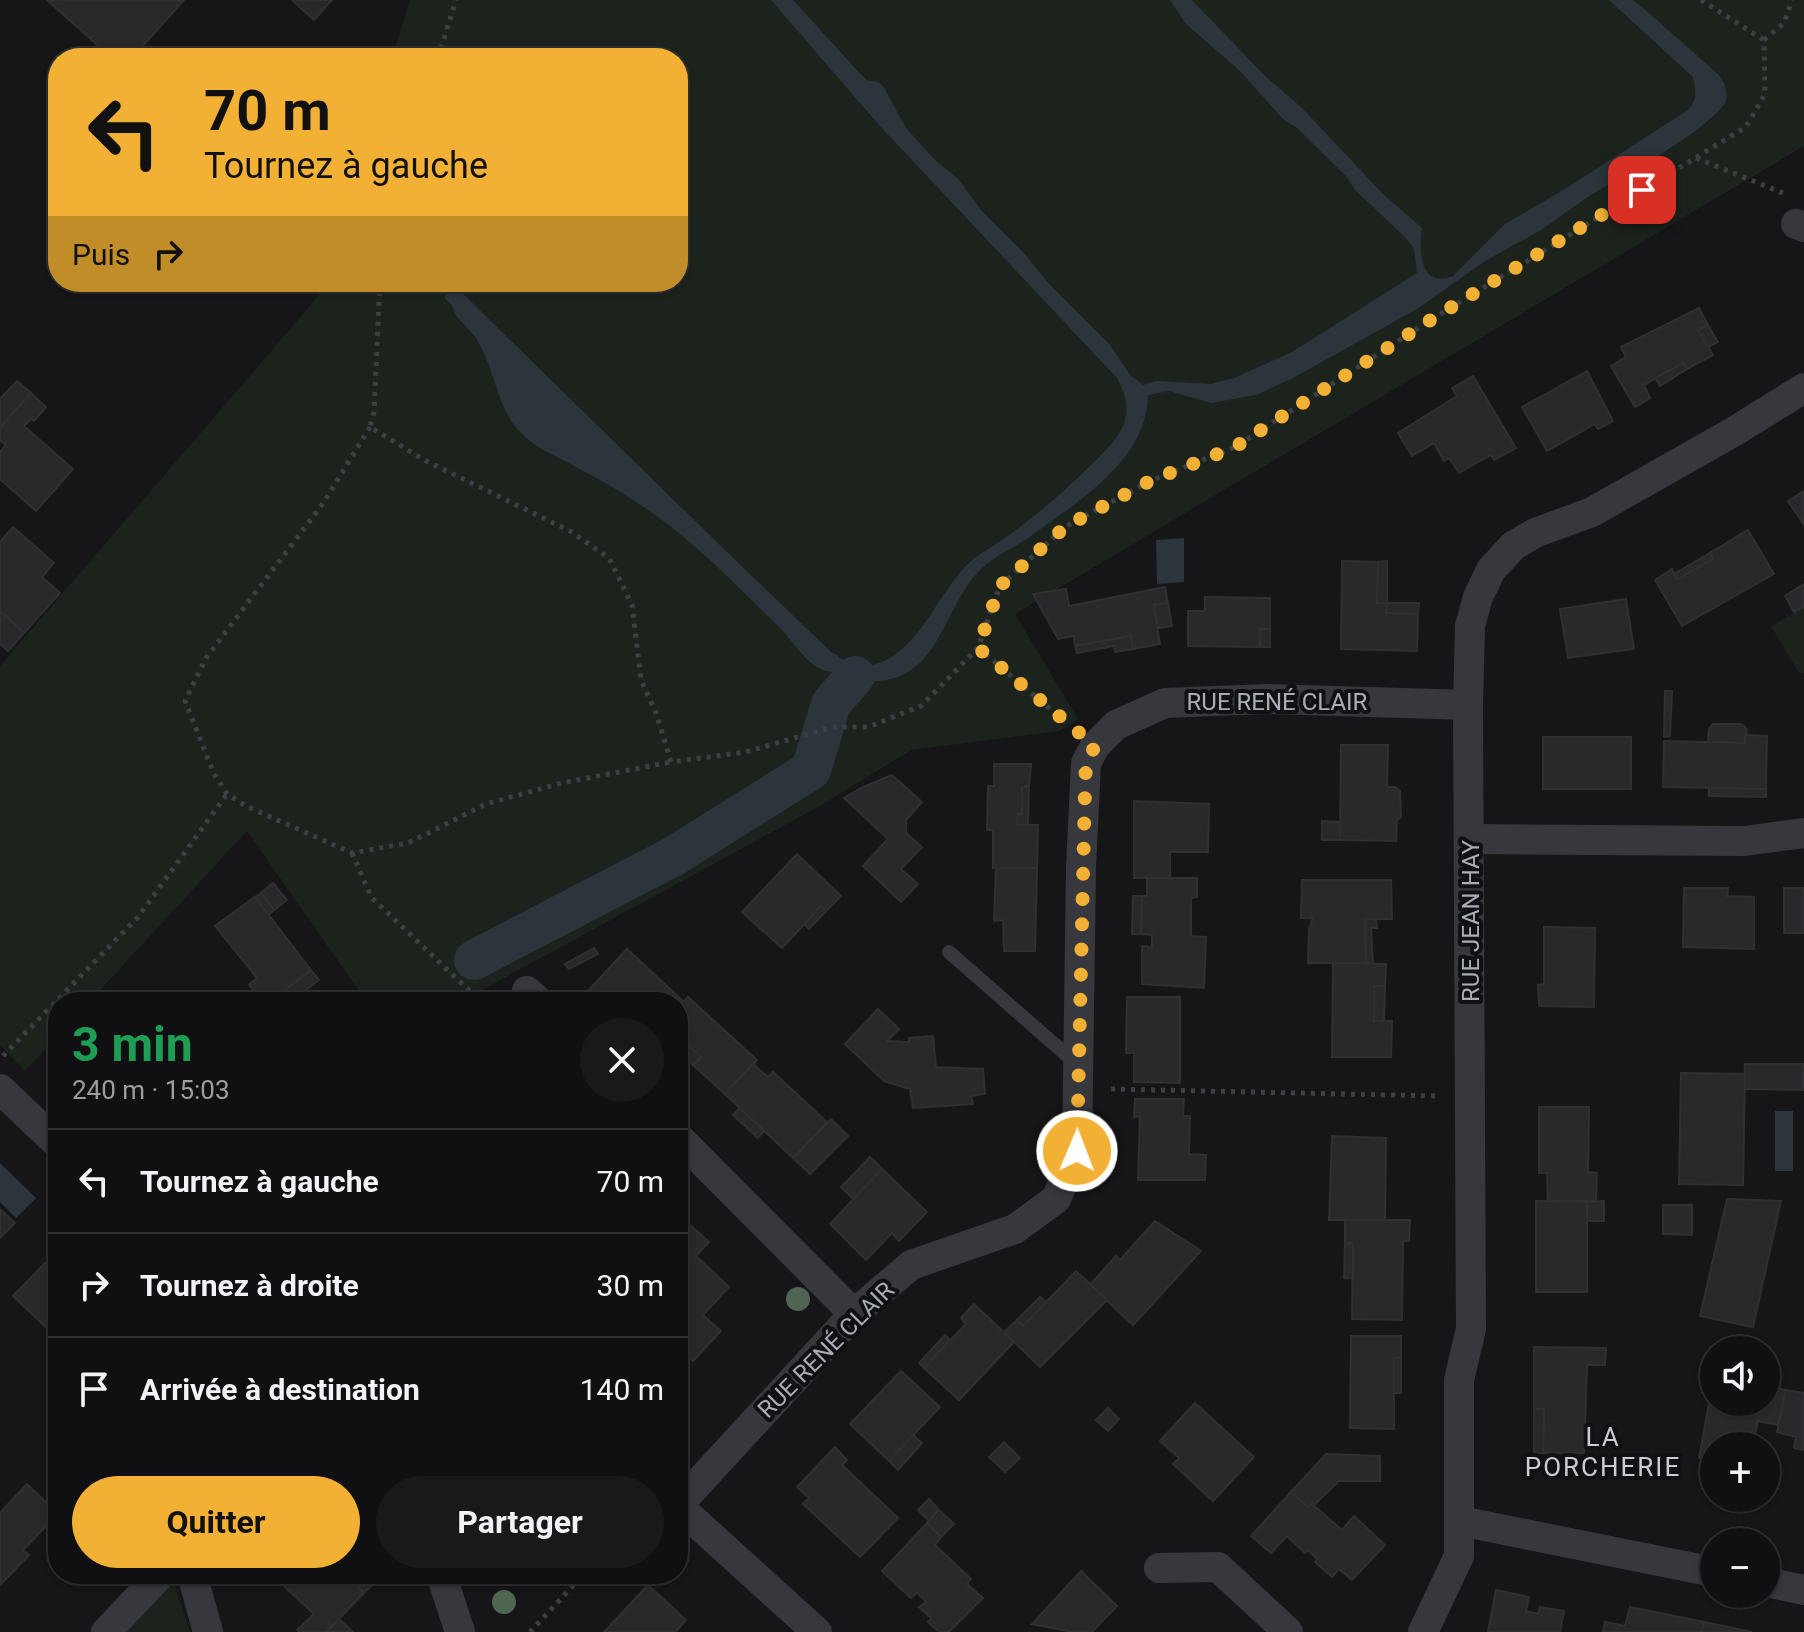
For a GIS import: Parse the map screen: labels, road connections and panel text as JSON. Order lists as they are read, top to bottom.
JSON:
{
  "streets": {
    "street": ["RUE RENÉ CLAIR", "RUE JEAN HAY"]
  },
  "crossings": [
    ["RUE RENÉ CLAIR", "RUE JEAN HAY"]
  ],
  "districts": ["LA PORCHERIE"],
  "page": {
    "turn": ["70 m", "Tournez à gauche"],
    "then": "Puis",
    "heading": ["3 min", "240 m · 15:03"],
    "list": [
      {
        "name": "Tournez à gauche",
        "value": "70 m"
      },
      {
        "name": "Tournez à droite",
        "value": "30 m"
      },
      {
        "name": "Arrivée à destination",
        "value": "140 m"
      }
    ],
    "map_buttons": ["+", "−"],
    "buttons": ["Quitter", "Partager"]
  }
}
